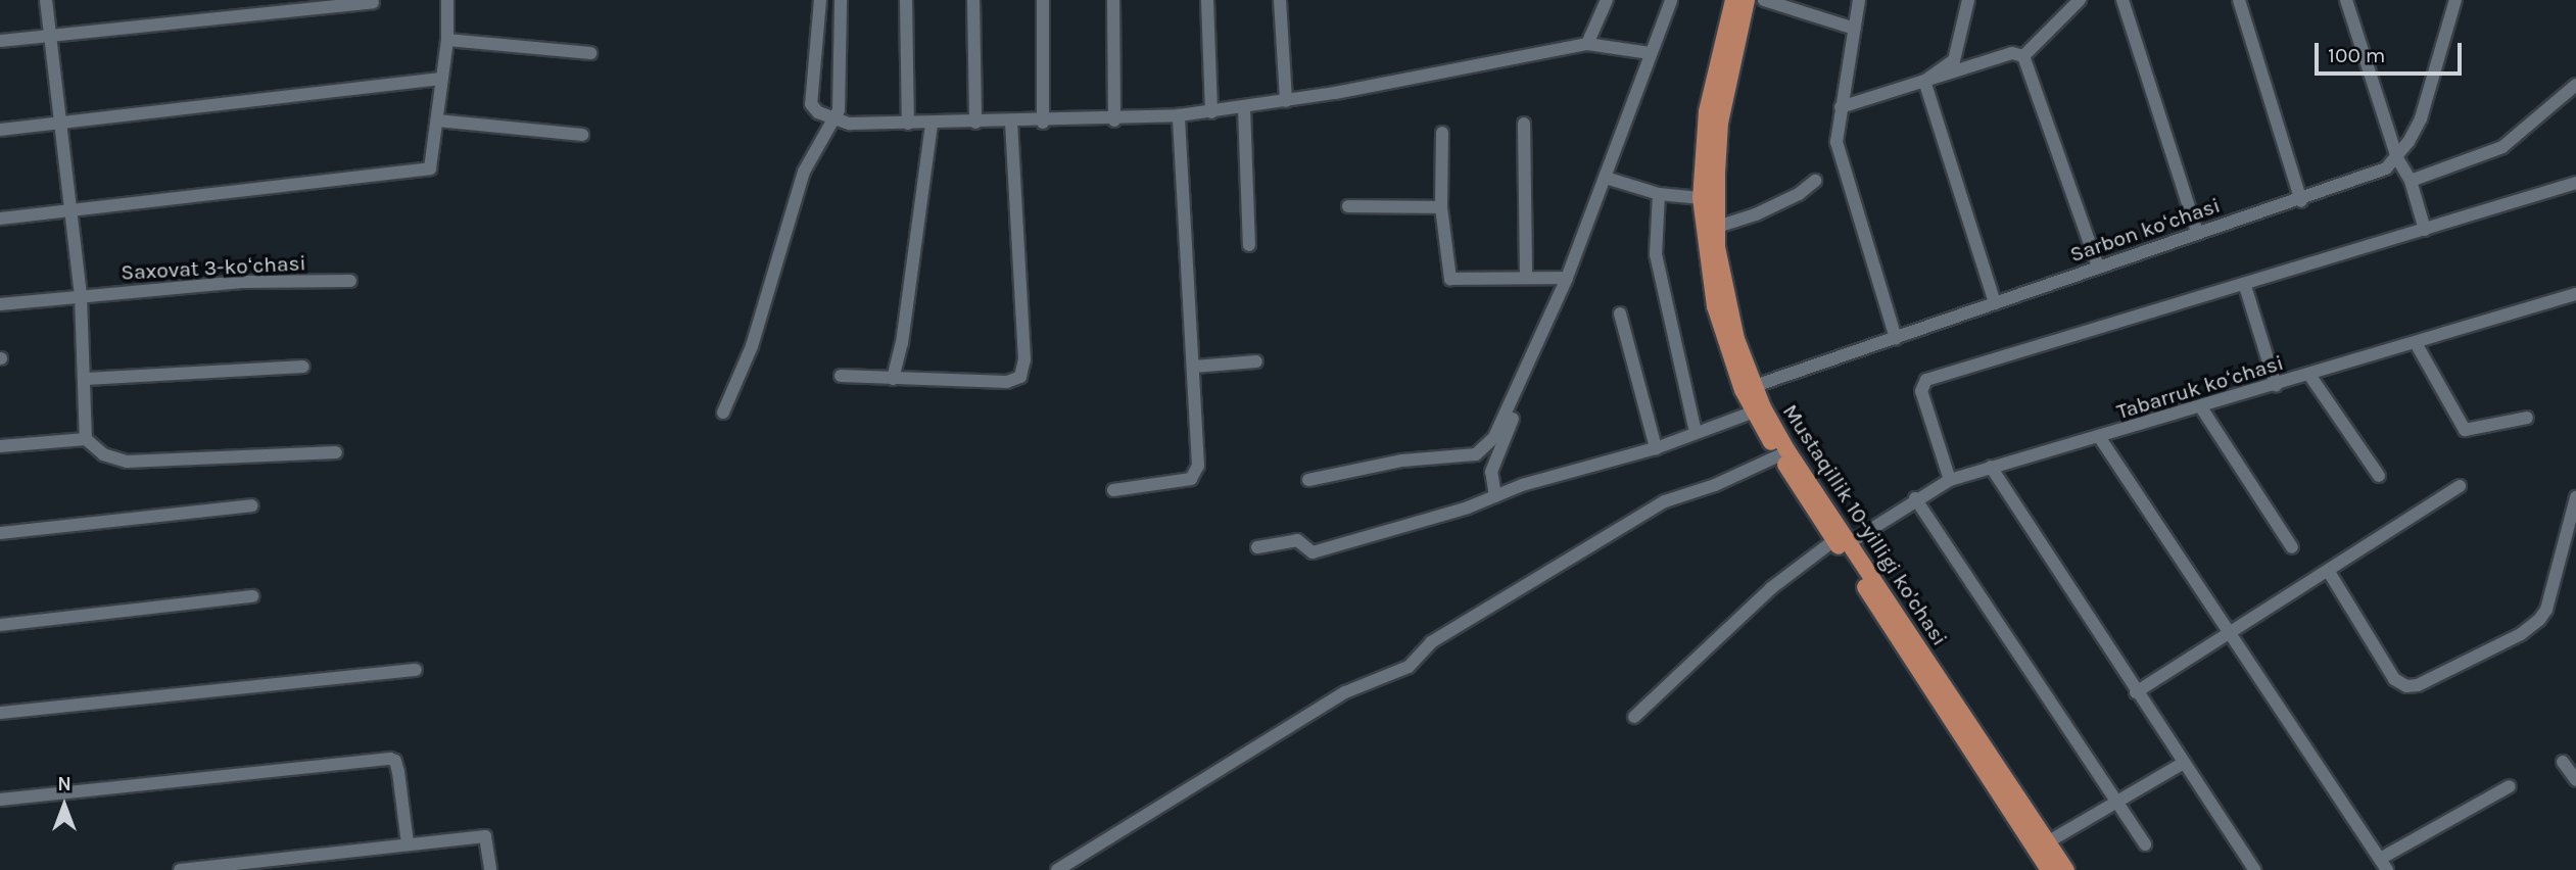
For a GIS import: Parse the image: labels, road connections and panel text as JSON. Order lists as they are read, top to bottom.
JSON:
{
  "streets": {
    "main road": ["Mustaqillik 10-yilligi ko'chasi"],
    "street": ["Sarbon koʻchasi", "Saxovat 3-koʻchasi", "Tabarruk koʻchasi"]
  },
  "crossings": [
    ["Sarbon koʻchasi", "Mustaqillik 10-yilligi ko'chasi"],
    ["Tabarruk koʻchasi", "Mustaqillik 10-yilligi ko'chasi"]
  ],
  "scale_bar": "100 m",
  "north": "top"
}
